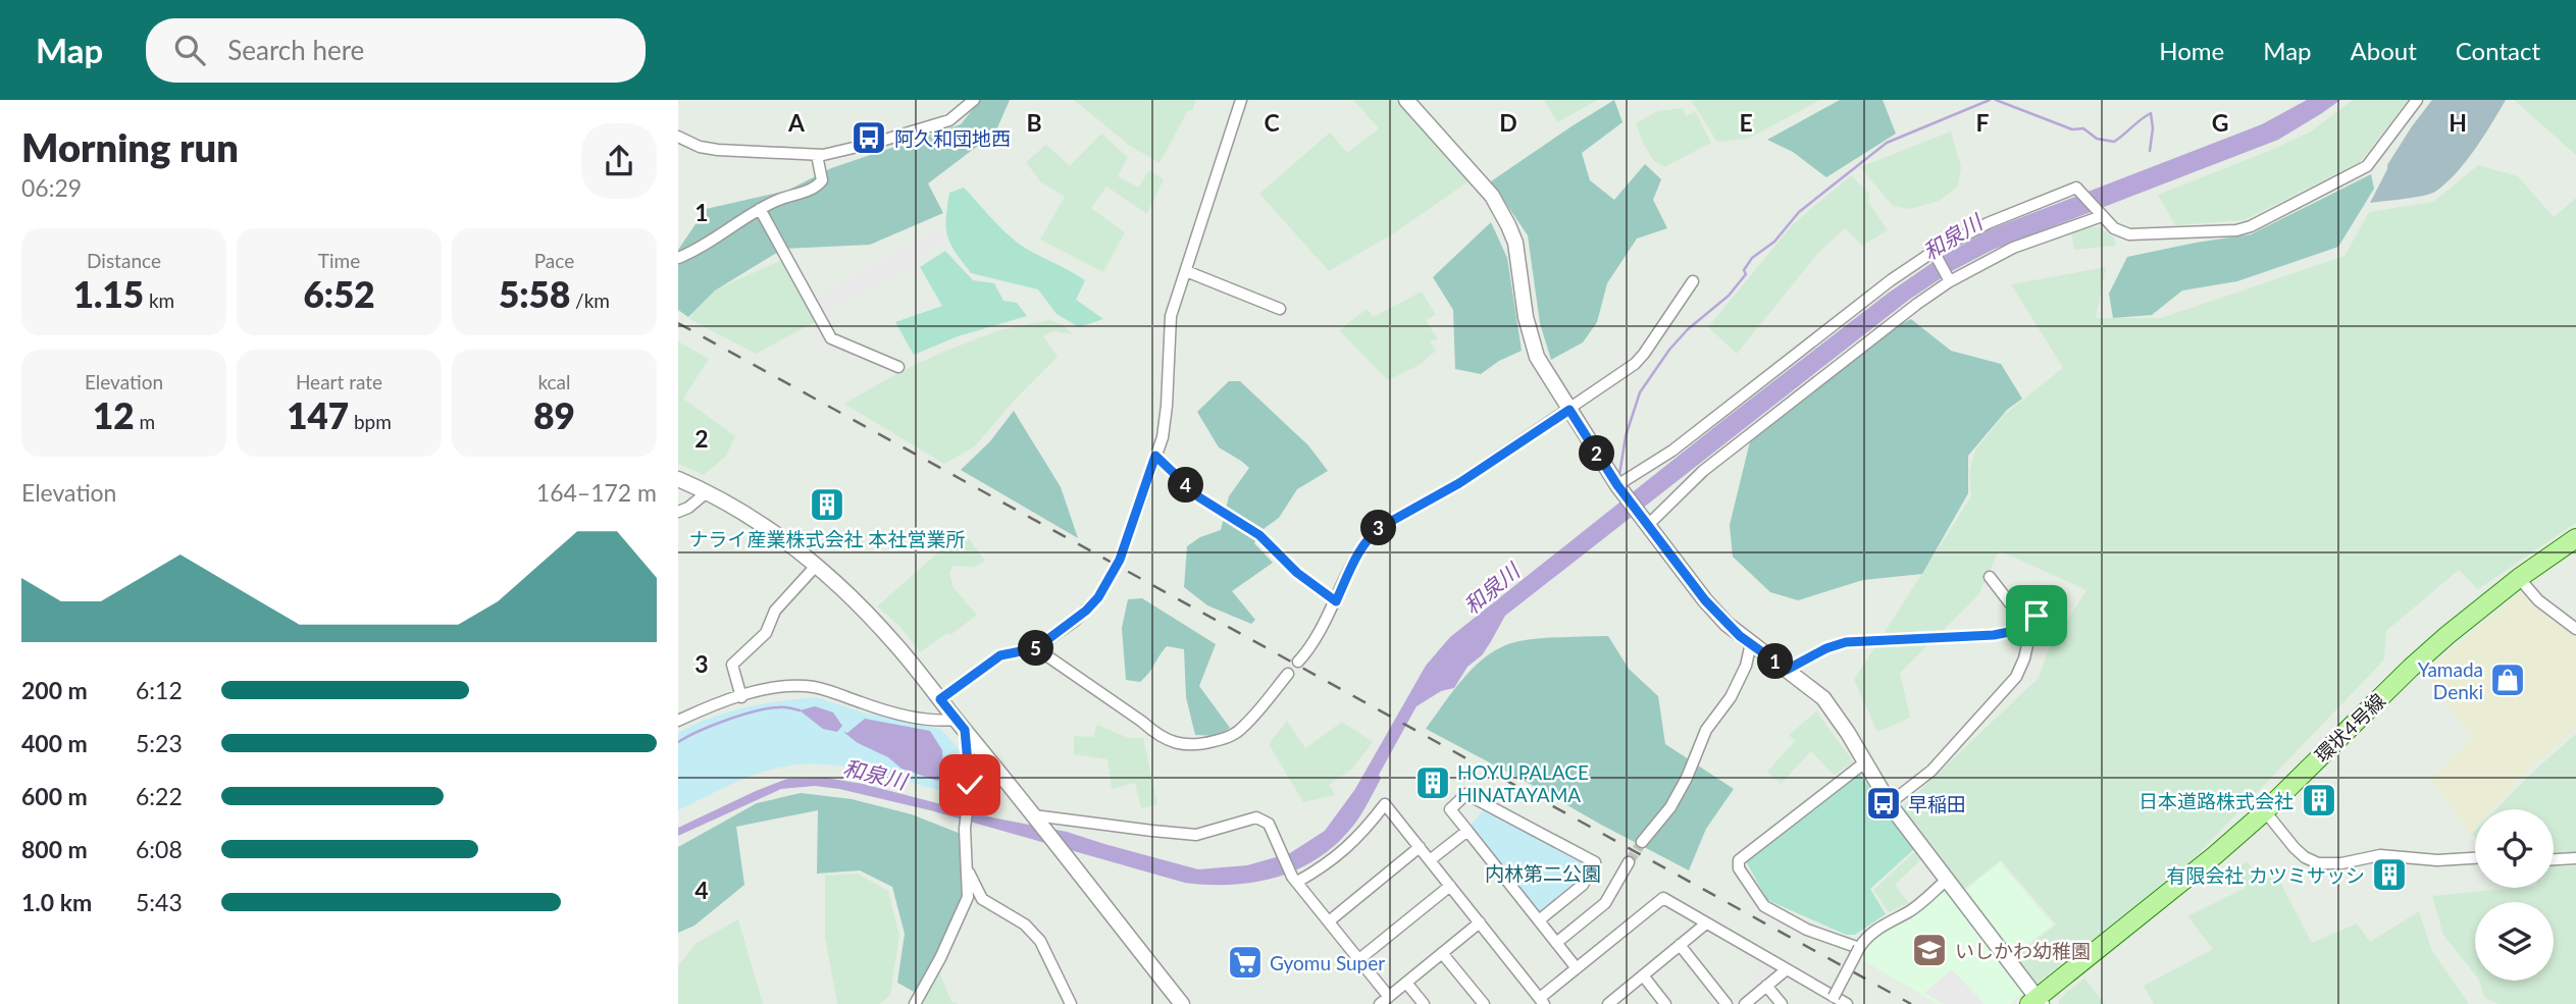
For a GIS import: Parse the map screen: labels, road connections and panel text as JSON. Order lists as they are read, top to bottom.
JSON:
{
  "streets": {
    "main road": ["環状4号線"]
  },
  "water": ["和泉川"],
  "parks": ["内林第二公園"],
  "places": {
    "bus stop": ["阿久和団地西", "早稲田"],
    "building": [
      "ナライ産業株式会社 本社営業所",
      "HOYU PALACE HINATAYAMA",
      "日本道路株式会社",
      "有限会社 カツミサッシ"
    ],
    "shop": ["Yamada Denki"],
    "school or university": ["いしかわ幼稚園"],
    "supermarket": ["Gyomu Super"]
  },
  "page": {
    "header": "Map",
    "search": "Search here",
    "nav": [
      "Home",
      "Map",
      "About",
      "Contact"
    ],
    "heading": ["Morning run", "06:29"],
    "stats": [
      ["Distance", "1.15 km"],
      ["Time", "6:52"],
      ["Pace", "5:58 /km"],
      ["Elevation", "12 m"],
      ["Heart rate", "147 bpm"],
      ["kcal", "89"]
    ],
    "pins": [
      "2",
      "4",
      "3",
      "5",
      "1"
    ],
    "chart": ["Elevation", "164–172 m"],
    "list": [
      {
        "name": "200 m",
        "note": "6:12"
      },
      {
        "name": "400 m",
        "note": "5:23"
      },
      {
        "name": "600 m",
        "note": "6:22"
      },
      {
        "name": "800 m",
        "note": "6:08"
      },
      {
        "name": "1.0 km",
        "note": "5:43"
      }
    ]
  },
  "grid": {
    "columns": [
      "A",
      "B",
      "C",
      "D",
      "E",
      "F",
      "G",
      "H"
    ],
    "rows": [
      "1",
      "2",
      "3",
      "4"
    ]
  }
}
